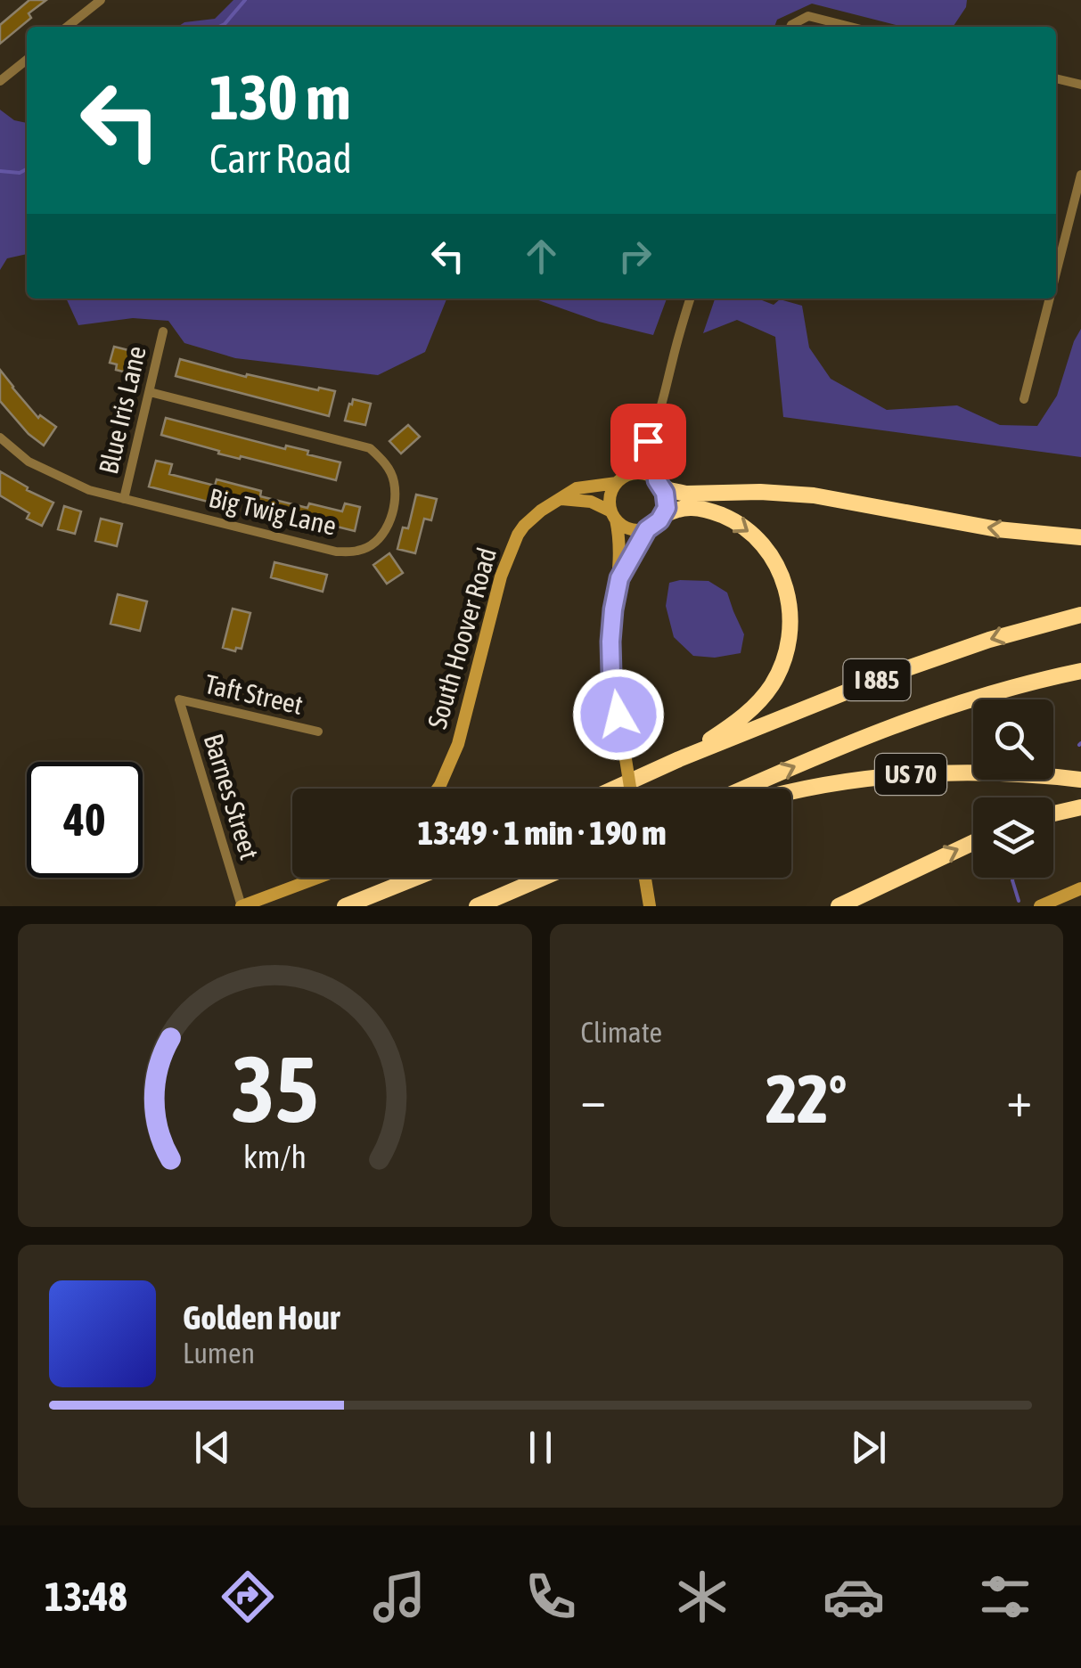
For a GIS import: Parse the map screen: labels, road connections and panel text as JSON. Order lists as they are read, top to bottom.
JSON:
{
  "streets": {
    "highway": ["I 885", "US 70"],
    "street": [
      "Blue Iris Lane",
      "Big Twig Lane",
      "South Hoover Road",
      "Taft Street",
      "Barnes Street"
    ]
  },
  "crossings": [
    ["Blue Iris Lane", "Big Twig Lane"],
    ["Taft Street", "Barnes Street"]
  ],
  "page": {
    "turn": ["130 m", "Carr Road"],
    "limit": "40",
    "trip": "13:49 · 1 min · 190 m",
    "tile": "Climate",
    "heat": ["−", "22°", "+"],
    "song": ["Golden Hour", "Lumen"],
    "tabs": "13:48",
    "gauge": ["35", "km/h"]
  }
}
